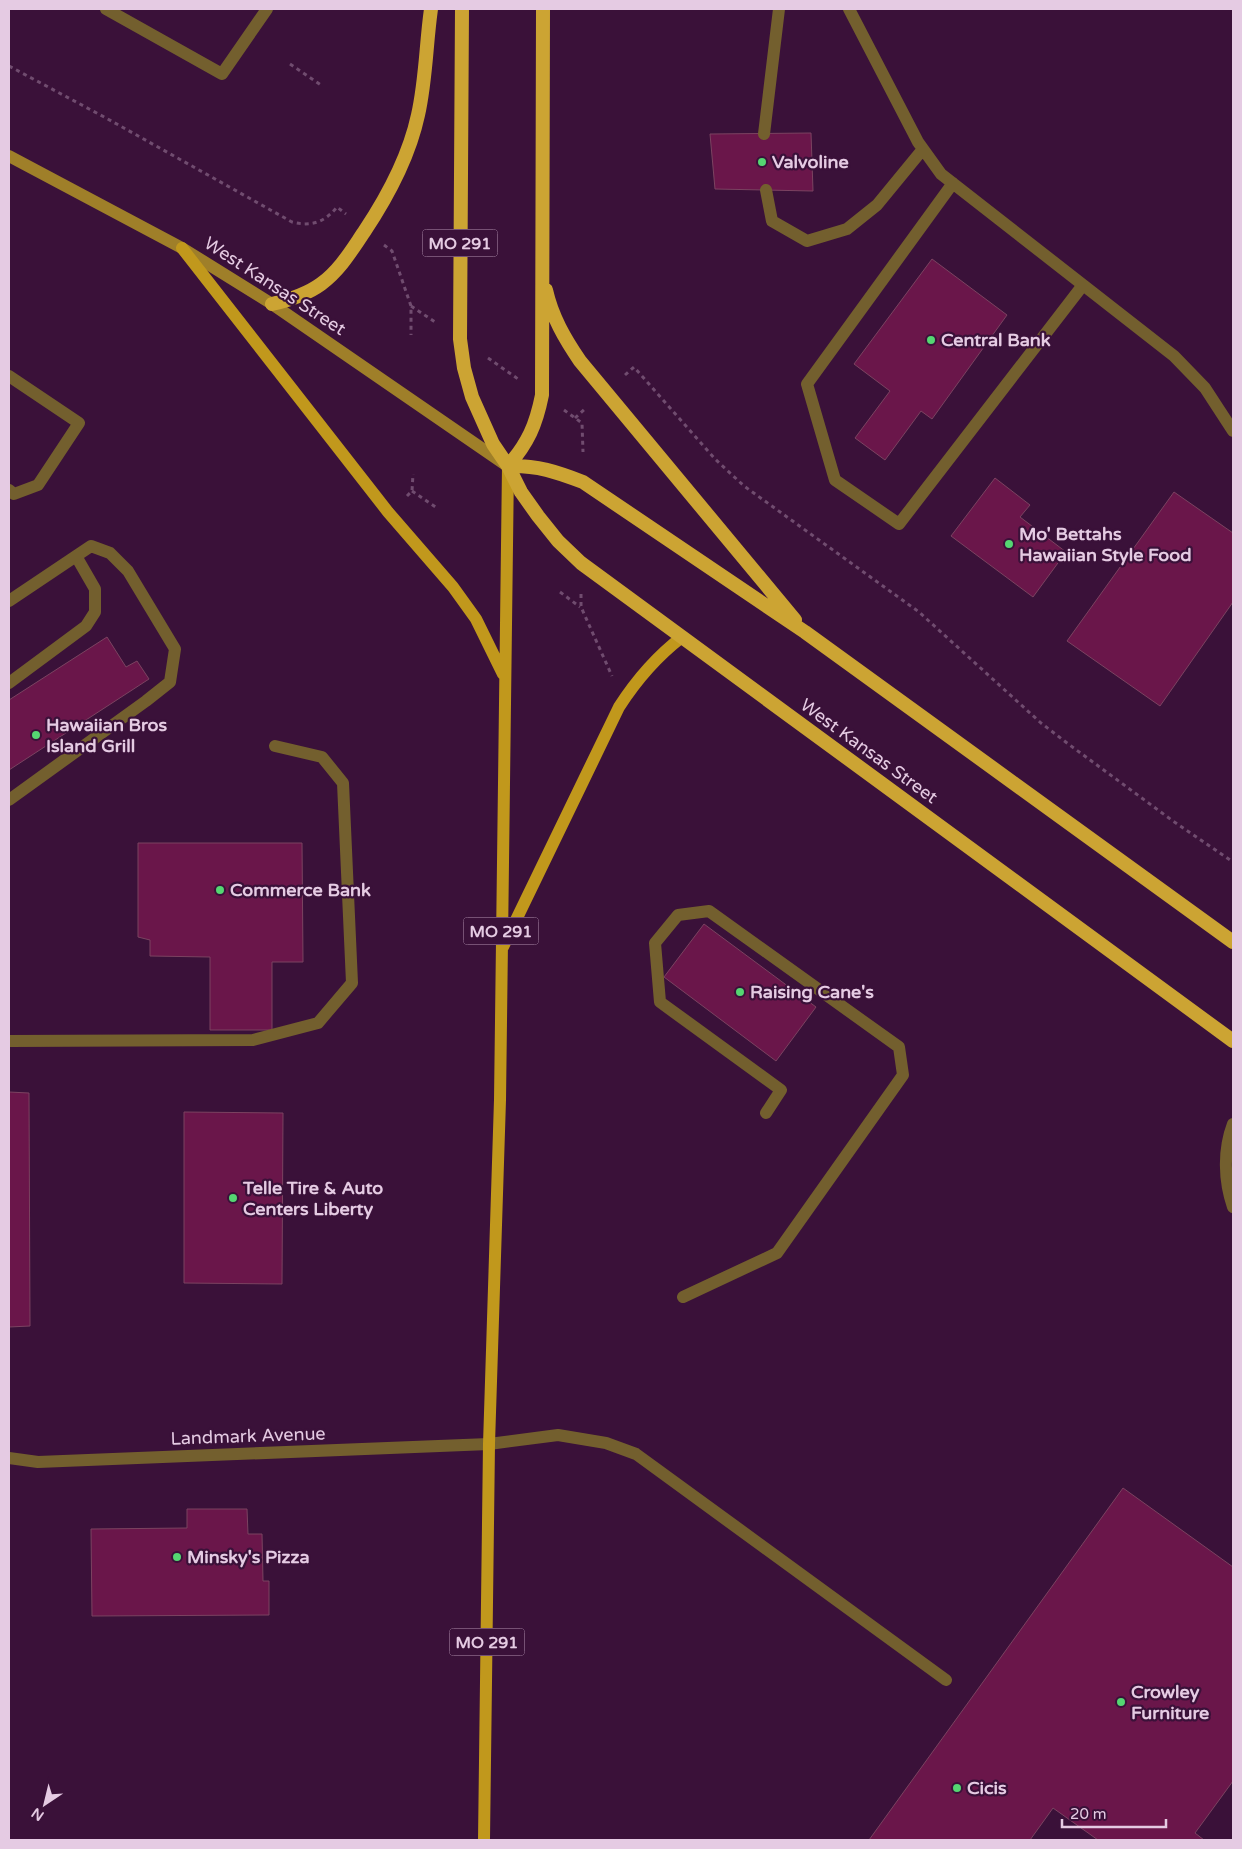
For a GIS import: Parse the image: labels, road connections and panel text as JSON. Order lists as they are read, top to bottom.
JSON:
{
  "streets": {
    "highway": ["MO 291", "West Kansas Street"],
    "street": ["Landmark Avenue"]
  },
  "crossings": [
    ["MO 291", "West Kansas Street"],
    ["MO 291", "Landmark Avenue"]
  ],
  "places": [
    "Valvoline",
    "Central Bank",
    "Mo' Bettahs Hawaiian Style Food",
    "Hawaiian Bros Island Grill",
    "Commerce Bank",
    "Raising Cane's",
    "Telle Tire & Auto Centers Liberty",
    "Minsky's Pizza",
    "Crowley Furniture",
    "Cicis"
  ],
  "scale_bar": "20 m",
  "north": "bottom left"
}
